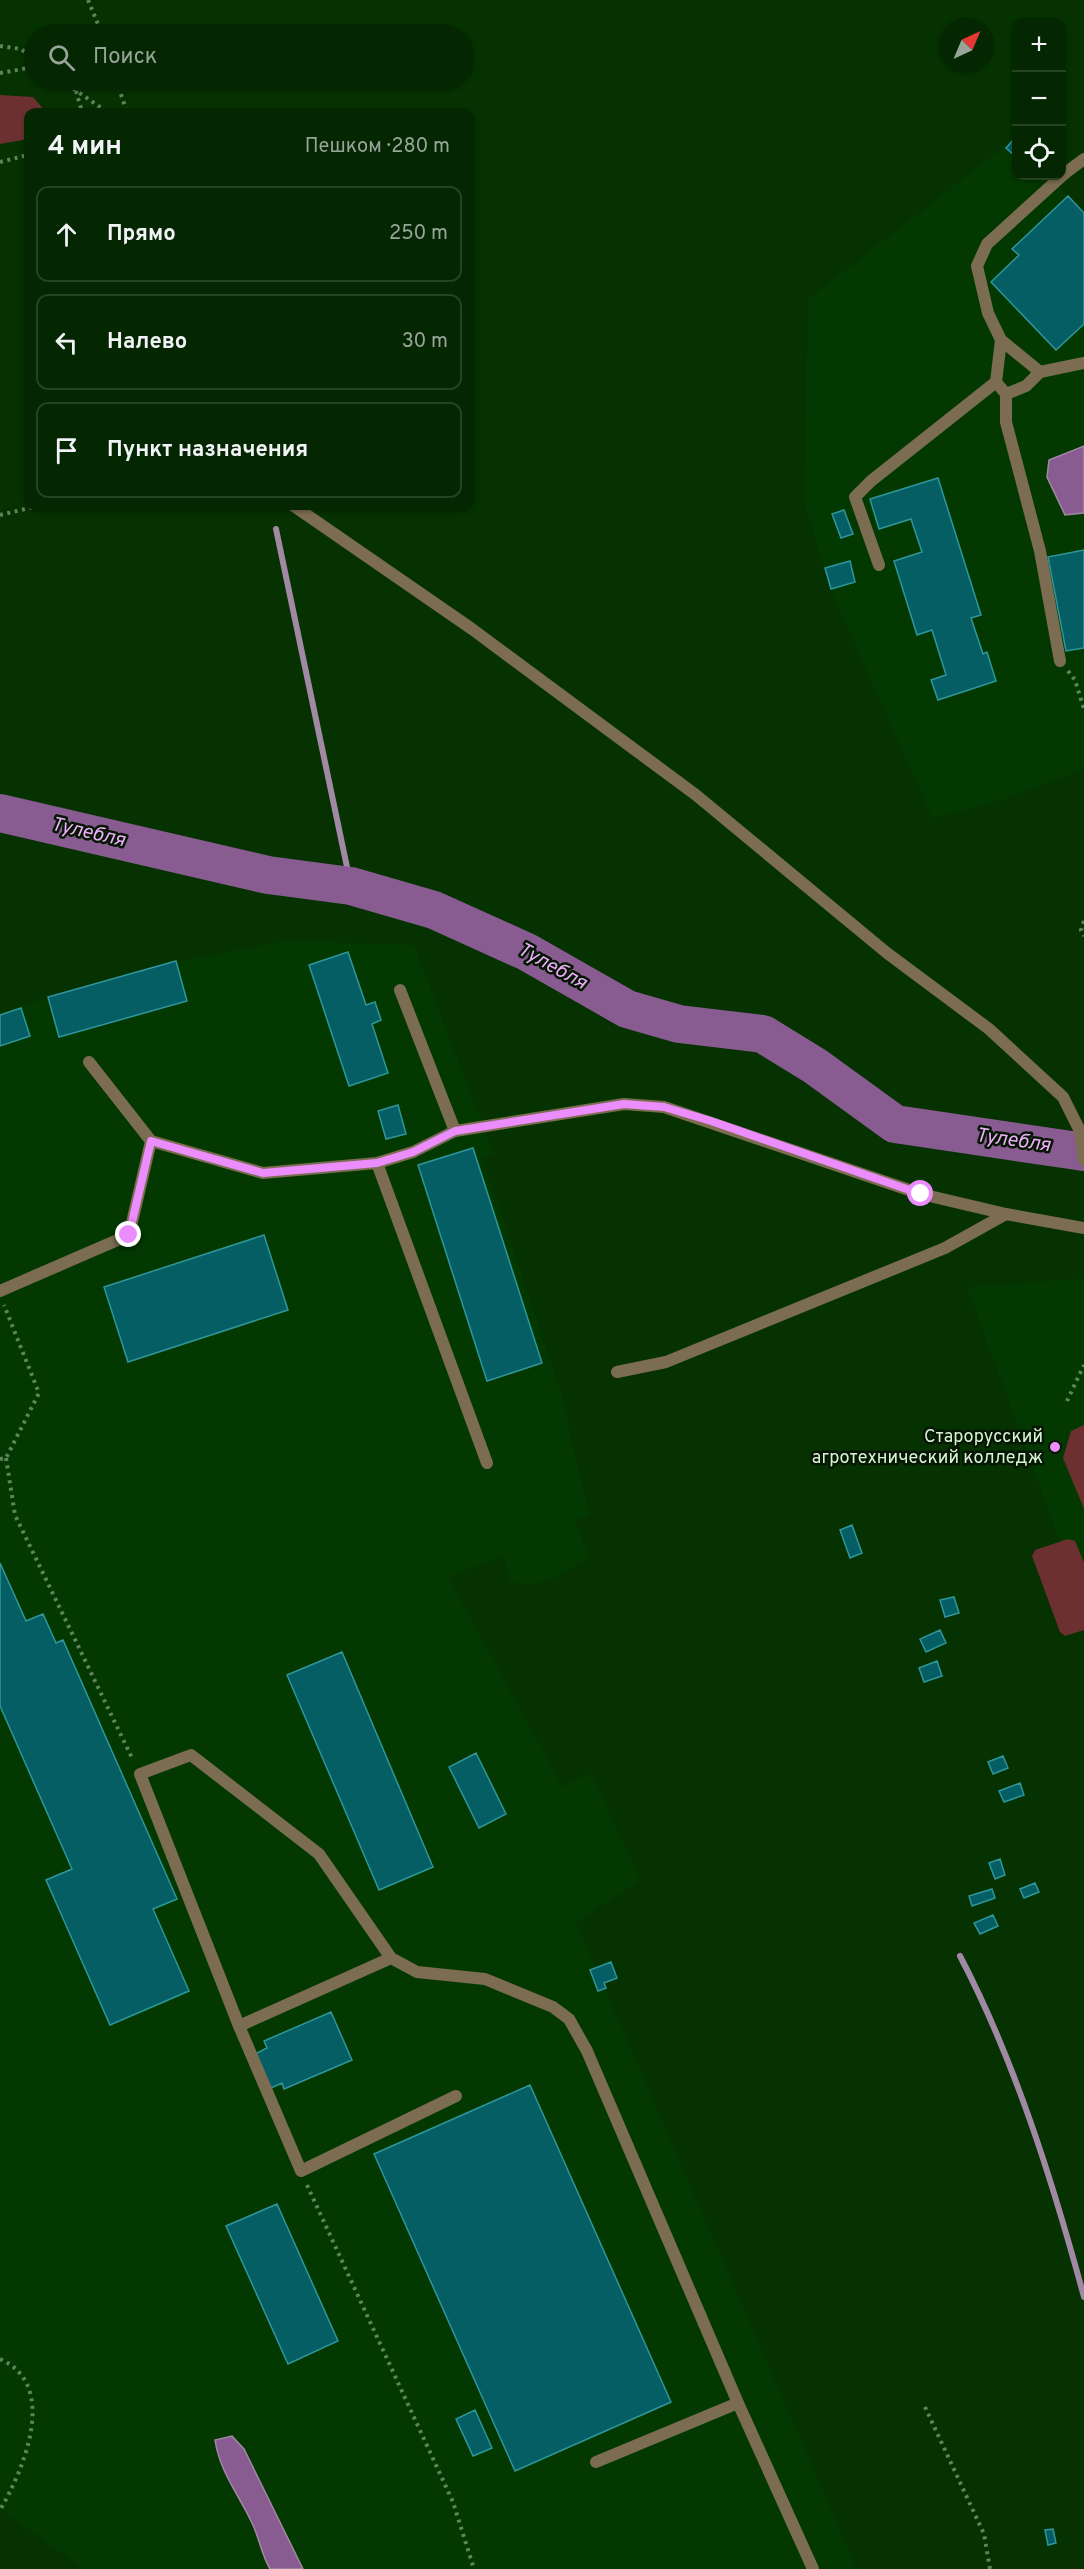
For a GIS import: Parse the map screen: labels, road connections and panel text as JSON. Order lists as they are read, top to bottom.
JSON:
{
  "water": ["Тулебля"],
  "places": ["Старорусский агротехнический колледж"],
  "north": "top right",
  "page": {
    "map_buttons": ["+", "−"],
    "search": "Поиск",
    "heading": ["4 мин", "Пешком · 280 m"],
    "list": [
      ["Прямо", "250 m"],
      ["Налево", "30 m"],
      "Пункт назначения"
    ]
  }
}
